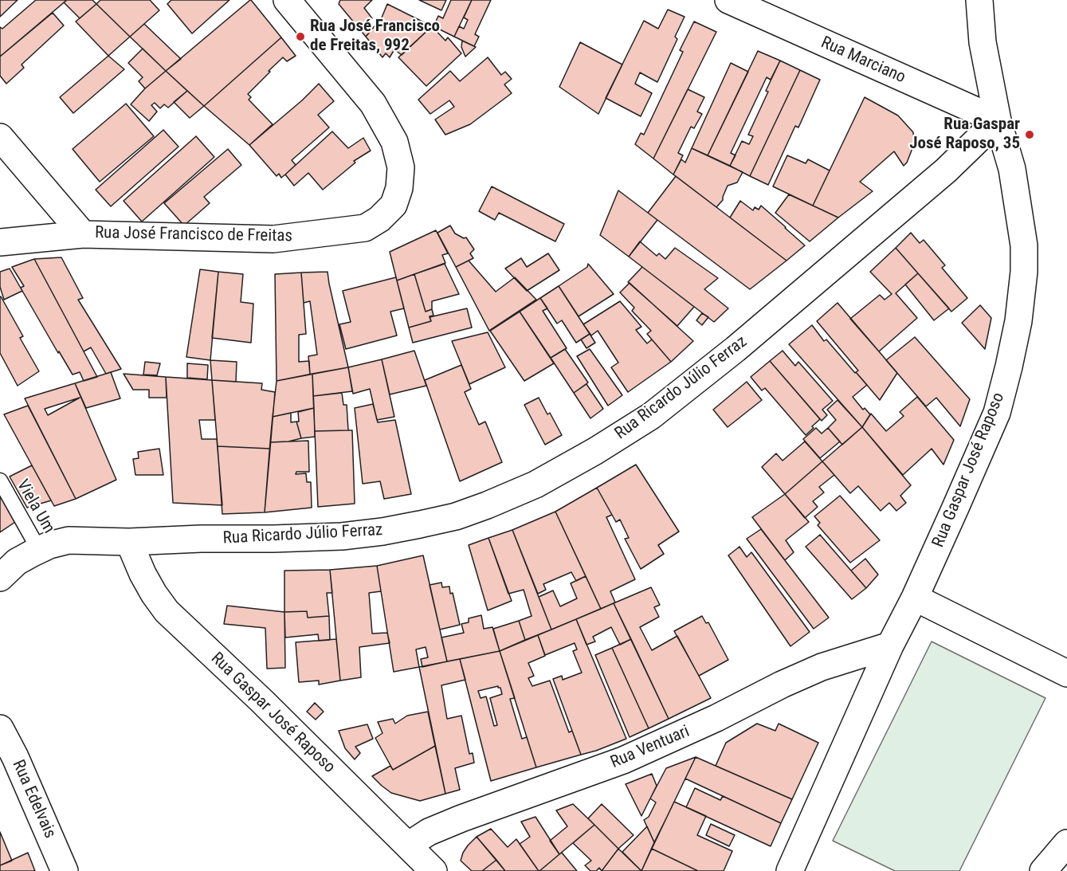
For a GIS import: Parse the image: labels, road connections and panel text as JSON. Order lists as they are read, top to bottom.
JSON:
{
  "streets": {
    "street": [
      "Rua Marciano",
      "Rua José Francisco de Freitas",
      "Rua Ricardo Júlio Ferraz",
      "Rua Gaspar José Raposo",
      "Rua Ventuari",
      "Rua Edelvais"
    ],
    "lane": ["Viela Um"]
  },
  "crossings": [
    ["Rua Marciano", "Rua Ricardo Júlio Ferraz"],
    ["Rua Marciano", "Rua Gaspar José Raposo"],
    ["Rua Ricardo Júlio Ferraz", "Rua Gaspar José Raposo"],
    ["Rua Ricardo Júlio Ferraz", "Viela Um"],
    ["Rua Gaspar José Raposo", "Rua Ventuari"]
  ],
  "places": ["Rua José Francisco de Freitas, 992", "Rua Gaspar José Raposo, 35"]
}
